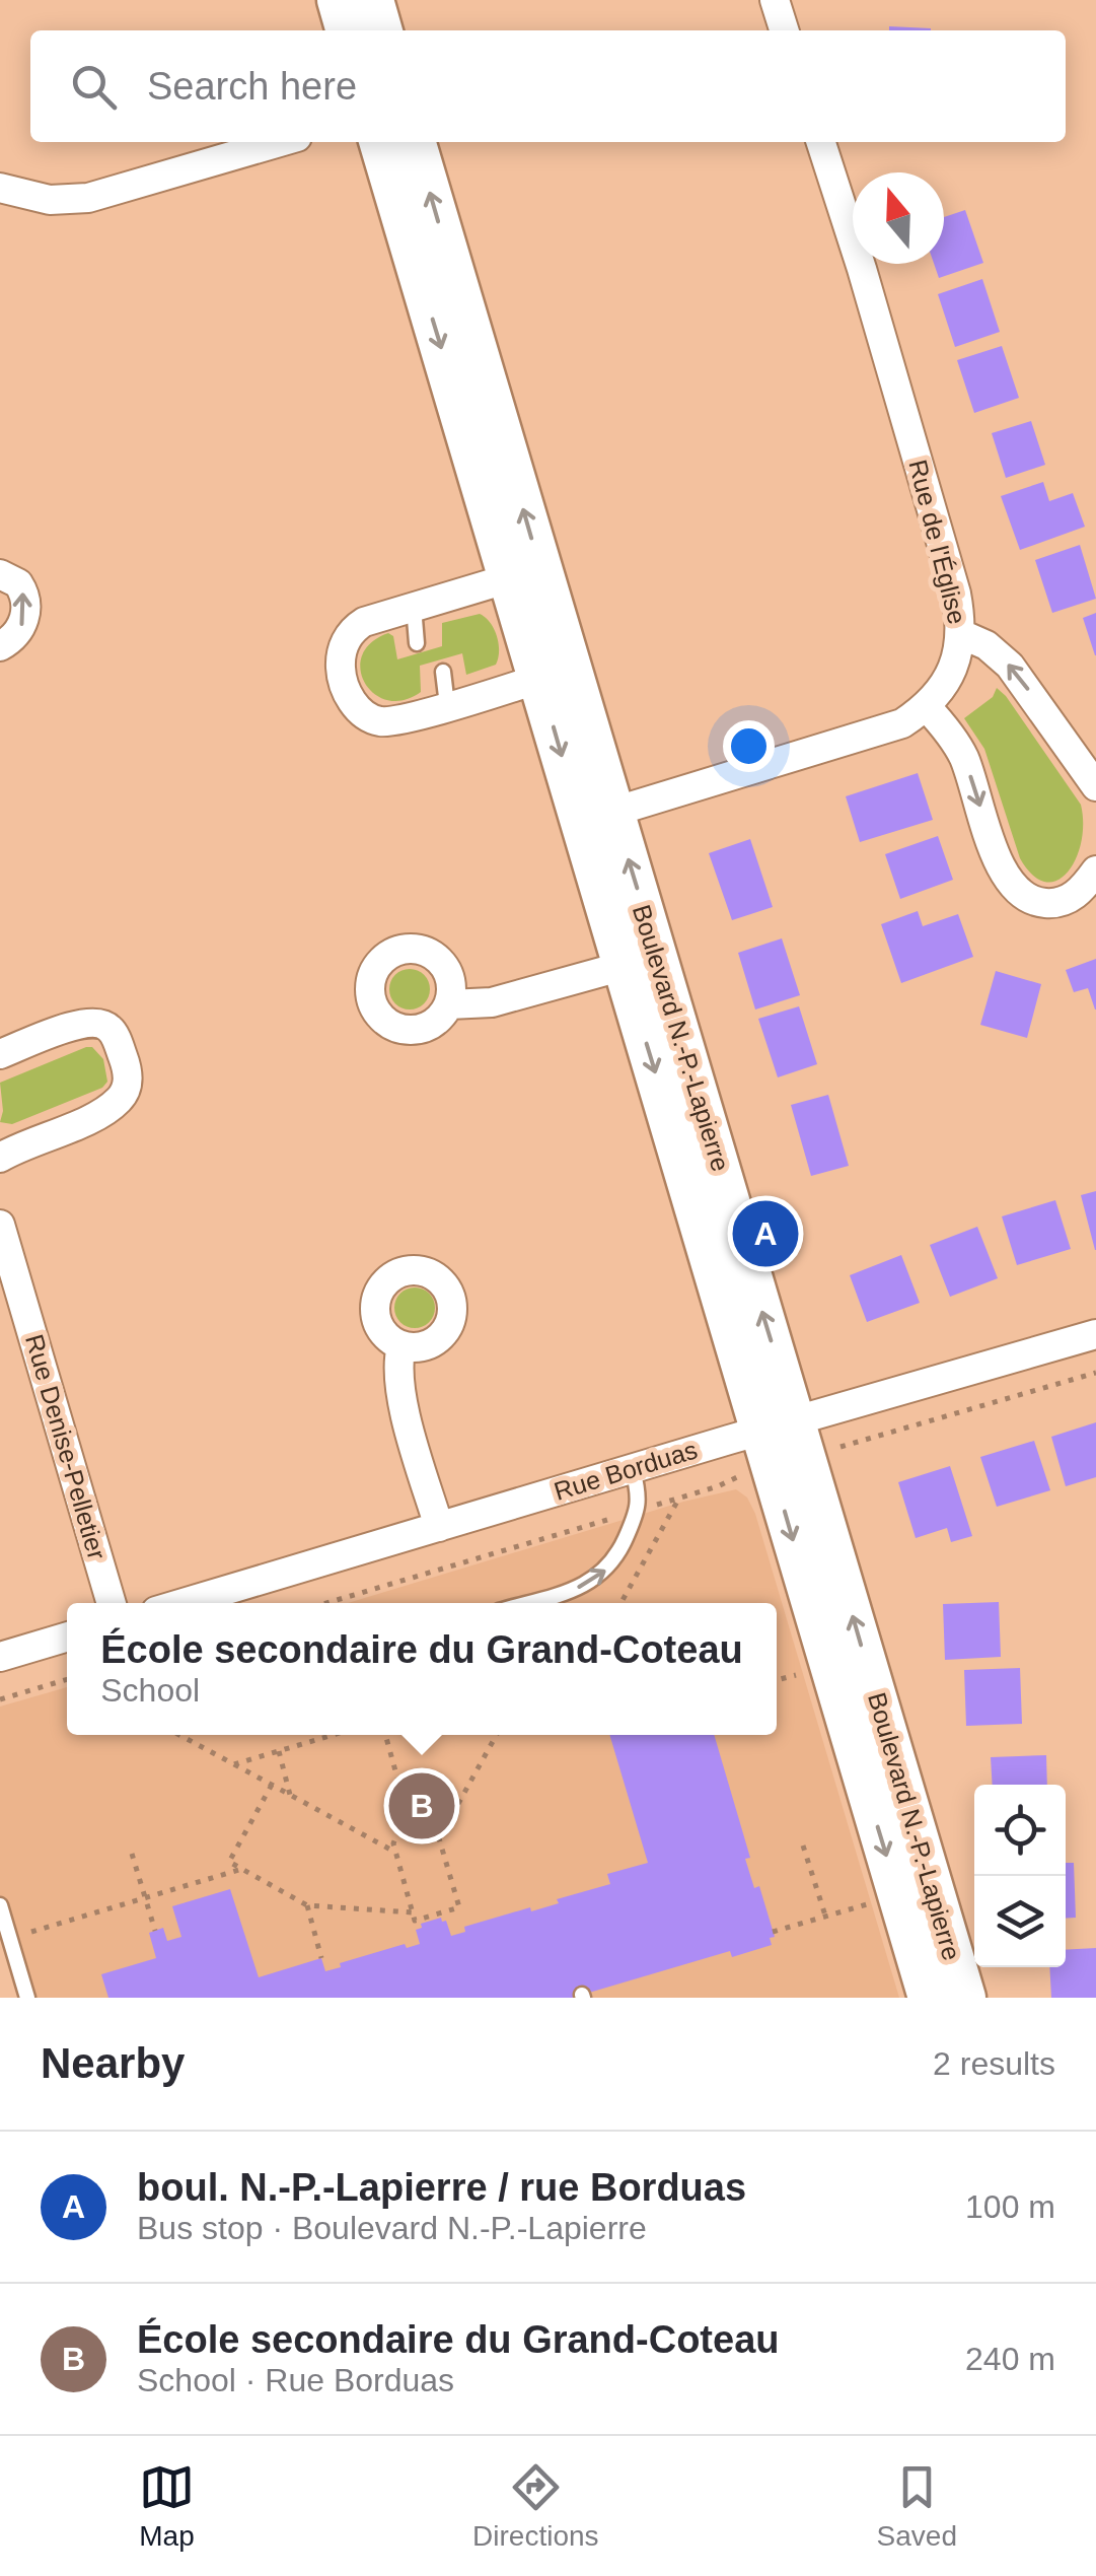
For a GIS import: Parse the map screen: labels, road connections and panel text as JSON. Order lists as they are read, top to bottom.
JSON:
{
  "streets": {
    "street": [
      "Rue de l'Église",
      "Boulevard N.-P.-Lapierre",
      "Rue Denise-Pelletier",
      "Rue Borduas"
    ]
  },
  "crossings": [
    ["Rue de l'Église", "Boulevard N.-P.-Lapierre"],
    ["Boulevard N.-P.-Lapierre", "Rue Borduas"]
  ],
  "north": "top",
  "page": {
    "search": "Search here",
    "pins": ["A", "B"],
    "popup": ["École secondaire du Grand-Coteau", "School"],
    "heading": ["Nearby", "2 results"],
    "list": [
      {
        "mark": "A",
        "name": "boul. N.-P.-Lapierre / rue Borduas",
        "note": "Bus stop · Boulevard N.-P.-Lapierre",
        "value": "100 m"
      },
      {
        "mark": "B",
        "name": "École secondaire du Grand-Coteau",
        "note": "School · Rue Borduas",
        "value": "240 m"
      }
    ],
    "nav": ["Map", "Directions", "Saved"]
  }
}
